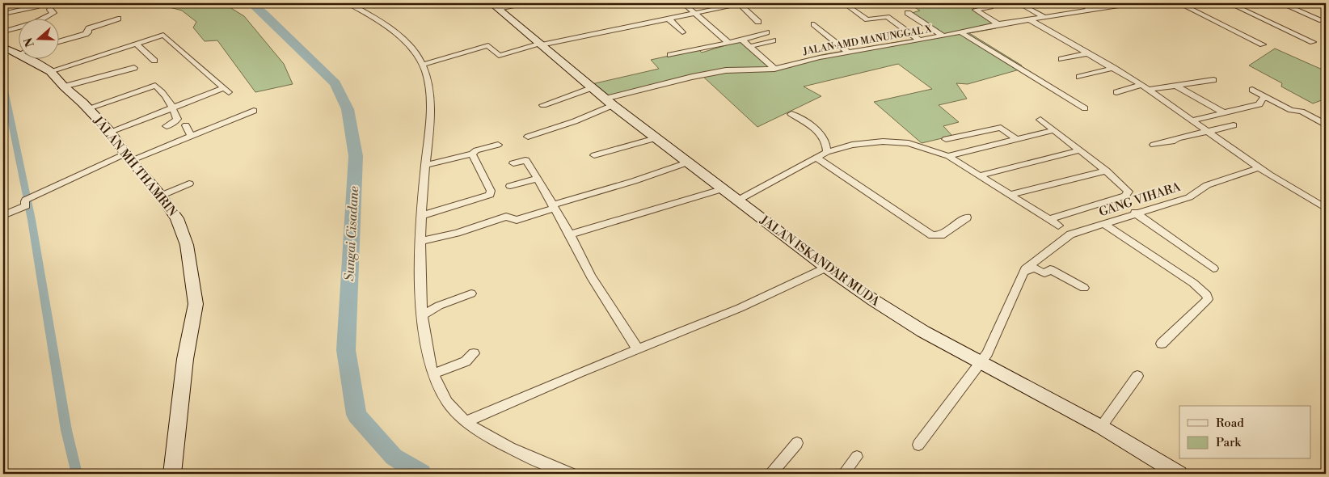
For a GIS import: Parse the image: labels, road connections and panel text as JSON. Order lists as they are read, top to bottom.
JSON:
{
  "streets": {
    "street": [
      "JALAN AMD MANUNGGAL X",
      "JALAN MH THAMRIN",
      "GANG VIHARA",
      "JALAN ISKANDAR MUDA"
    ]
  },
  "crossings": [
    ["JALAN AMD MANUNGGAL X", "JALAN ISKANDAR MUDA"]
  ],
  "water": ["Sungai Cisadane"],
  "legend": ["Road", "Park"],
  "north": "left"
}
